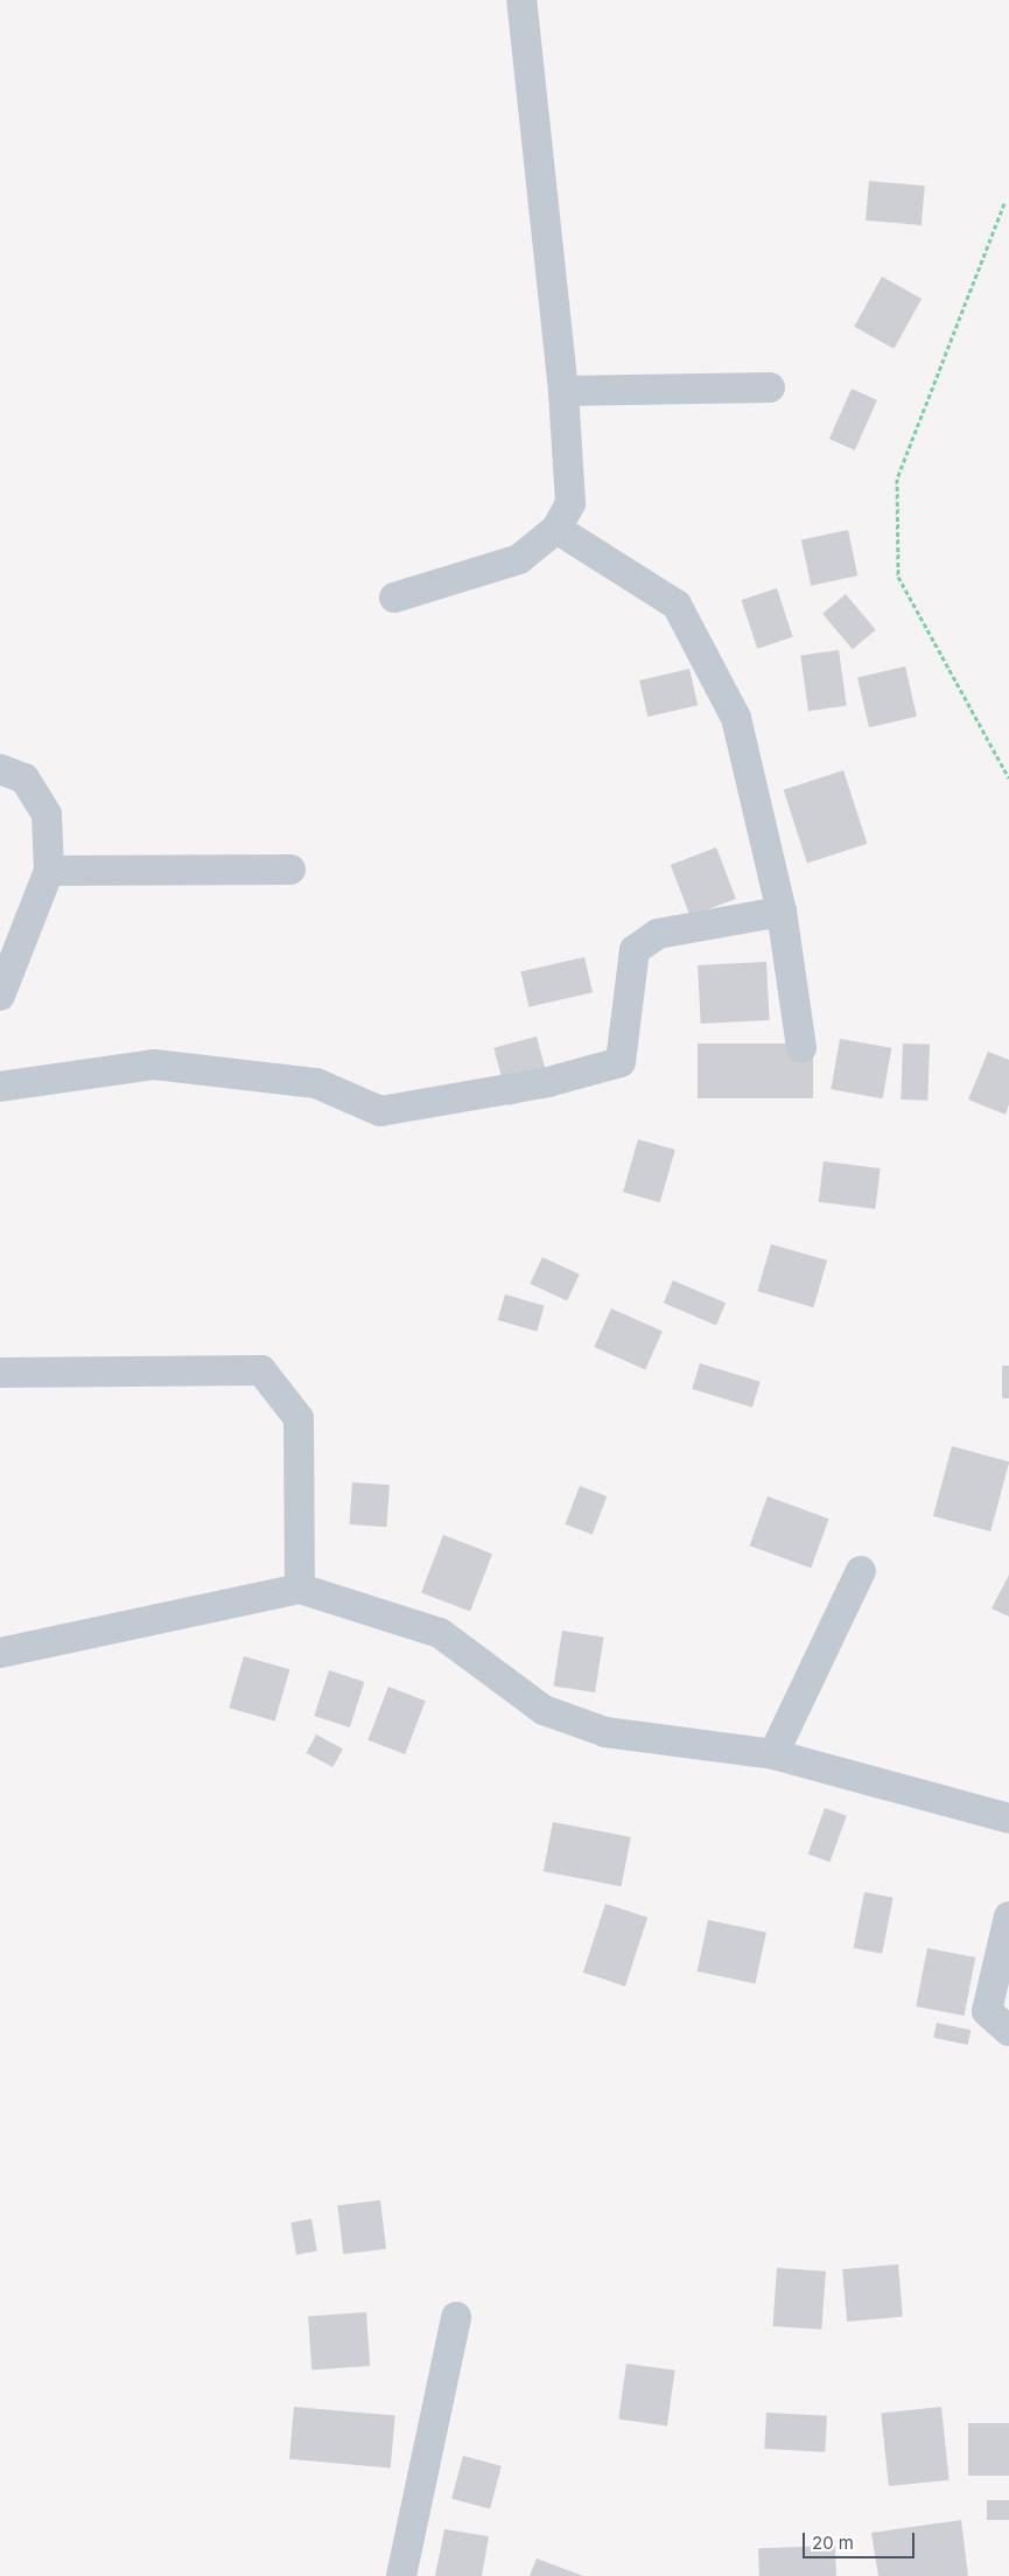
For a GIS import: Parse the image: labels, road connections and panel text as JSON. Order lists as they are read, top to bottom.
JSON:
{
  "scale_bar": "20 m"
}
